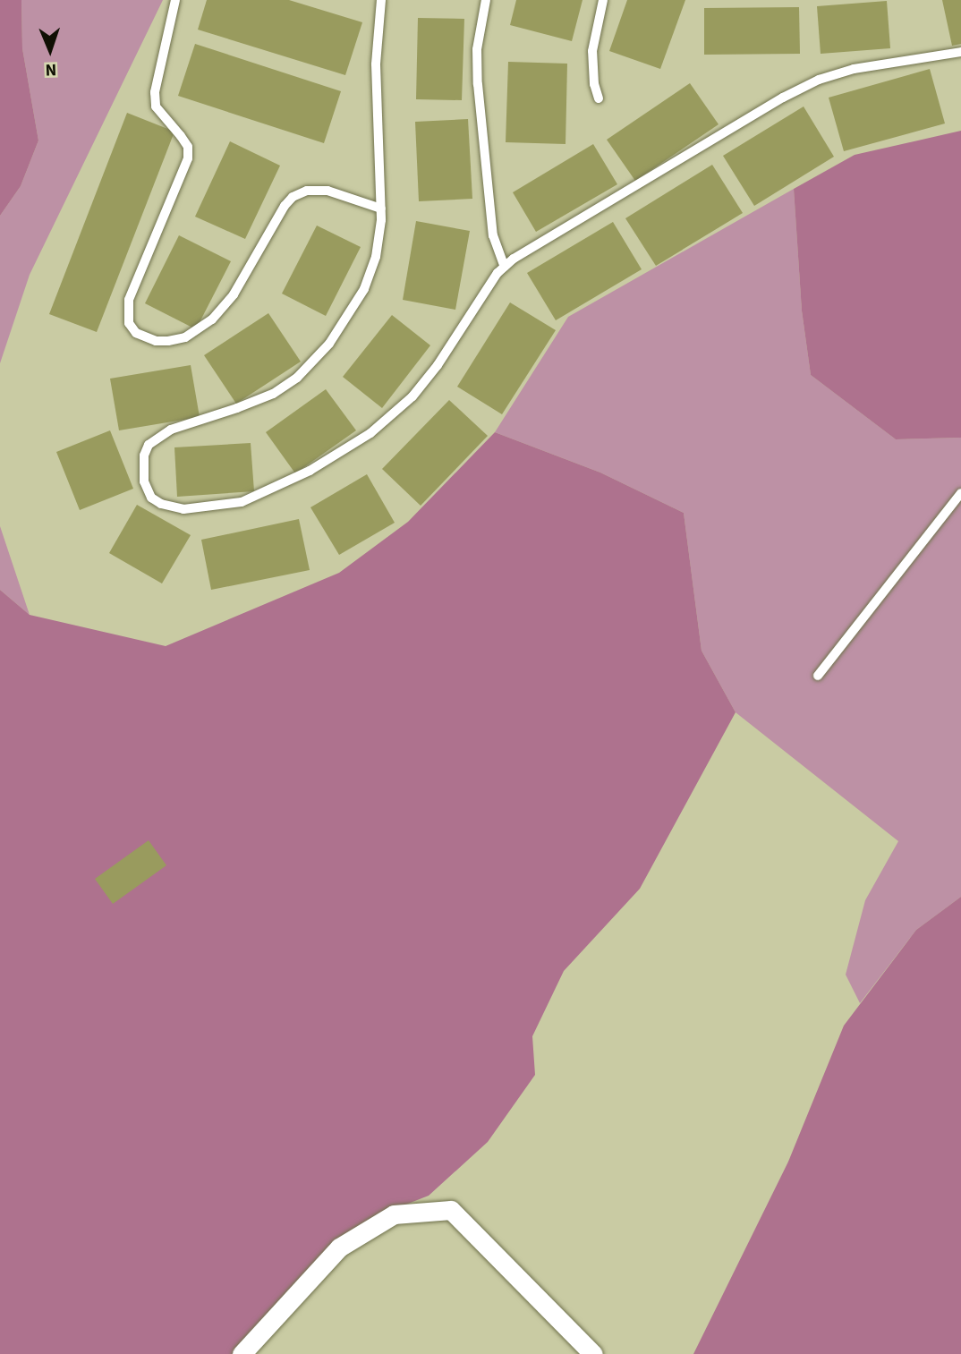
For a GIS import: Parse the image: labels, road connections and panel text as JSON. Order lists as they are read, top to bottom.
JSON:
{
  "north": "bottom"
}
